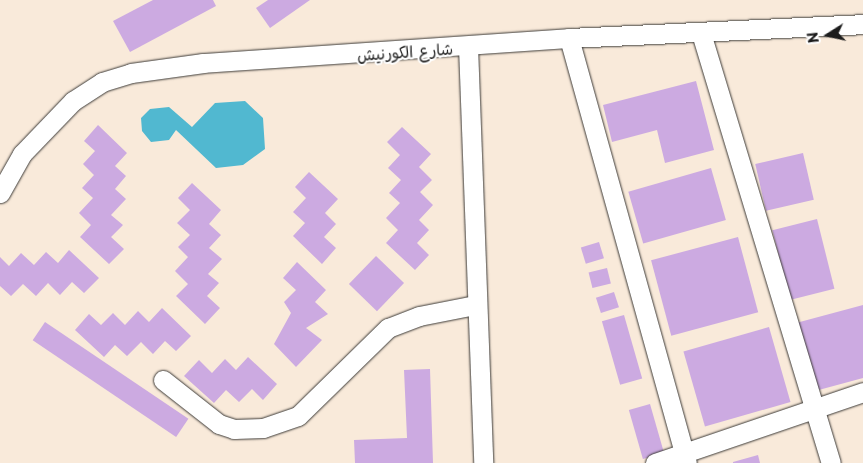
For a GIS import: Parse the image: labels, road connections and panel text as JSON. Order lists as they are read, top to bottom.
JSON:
{
  "streets": {
    "street": ["شارع الكورنيش"]
  },
  "north": "left"
}
